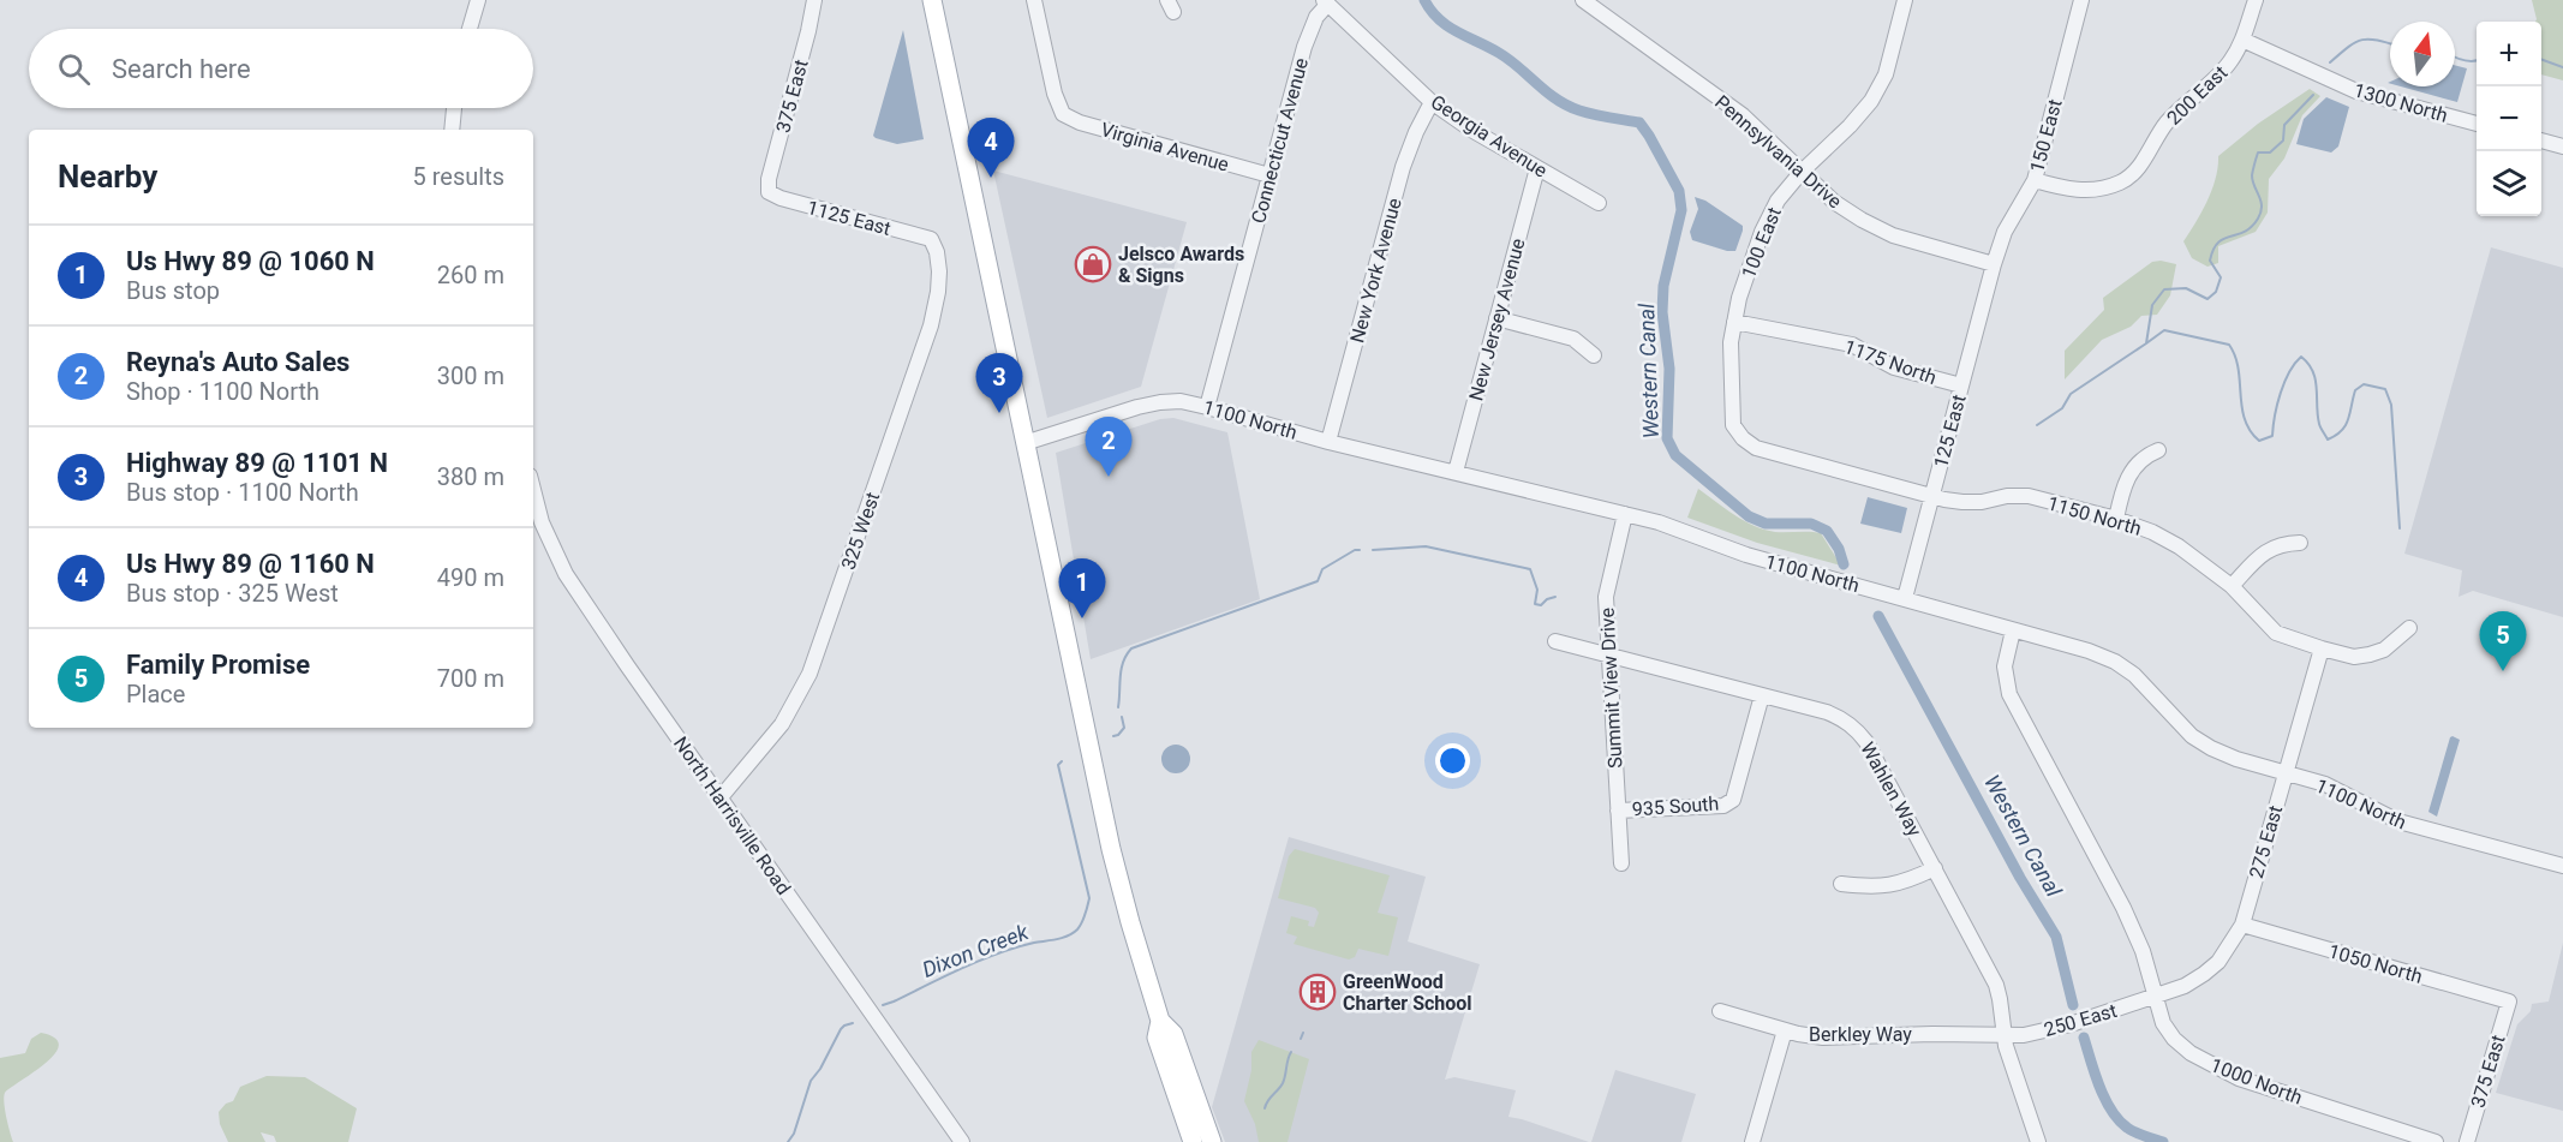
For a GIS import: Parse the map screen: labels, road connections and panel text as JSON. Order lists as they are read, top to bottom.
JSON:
{
  "streets": {
    "street": [
      "200 East",
      "375 East",
      "1300 North",
      "Georgia Avenue",
      "150 East",
      "Connecticut Avenue",
      "Virginia Avenue",
      "Pennsylvania Drive",
      "1125 East",
      "100 East",
      "New York Avenue",
      "New Jersey Avenue",
      "1175 North",
      "1100 North",
      "125 East",
      "1150 North",
      "325 West",
      "Summit View Drive",
      "Wahlen Way",
      "935 South",
      "North Harrisville Road",
      "275 East",
      "1050 North",
      "250 East",
      "Berkley Way",
      "1000 North"
    ]
  },
  "crossings": [
    ["200 East", "1300 North"],
    ["200 East", "150 East"],
    ["375 East", "1125 East"],
    ["375 East", "1050 North"],
    ["Georgia Avenue", "Connecticut Avenue"],
    ["Georgia Avenue", "New York Avenue"],
    ["Georgia Avenue", "New Jersey Avenue"],
    ["150 East", "Pennsylvania Drive"],
    ["150 East", "125 East"],
    ["Connecticut Avenue", "Virginia Avenue"],
    ["Connecticut Avenue", "1100 North"],
    ["Pennsylvania Drive", "100 East"],
    ["Pennsylvania Drive", "125 East"],
    ["1125 East", "325 West"],
    ["100 East", "1175 North"],
    ["100 East", "1150 North"],
    ["New York Avenue", "1100 North"],
    ["New Jersey Avenue", "1100 North"],
    ["1175 North", "125 East"],
    ["1100 North", "125 East"],
    ["1100 North", "Summit View Drive"],
    ["1100 North", "275 East"],
    ["1100 North", "1000 North"],
    ["125 East", "1150 North"],
    ["1150 North", "275 East"],
    ["325 West", "North Harrisville Road"],
    ["Summit View Drive", "Wahlen Way"],
    ["Summit View Drive", "935 South"],
    ["Wahlen Way", "935 South"],
    ["Wahlen Way", "250 East"],
    ["Wahlen Way", "Berkley Way"],
    ["275 East", "1050 North"],
    ["275 East", "250 East"],
    ["275 East", "1000 North"],
    ["250 East", "Berkley Way"],
    ["250 East", "1000 North"]
  ],
  "water": ["Western Canal", "Dixon Creek"],
  "places": {
    "shop": ["Jelsco Awards & Signs"],
    "building": ["GreenWood Charter School"]
  },
  "north": "top",
  "page": {
    "map_buttons": ["+", "−"],
    "search": "Search here",
    "pins": [
      "4",
      "3",
      "2",
      "1",
      "5"
    ],
    "heading": ["Nearby", "5 results"],
    "list": [
      {
        "mark": "1",
        "name": "Us Hwy 89 @ 1060 N",
        "note": "Bus stop",
        "value": "260 m"
      },
      {
        "mark": "2",
        "name": "Reyna's Auto Sales",
        "note": "Shop · 1100 North",
        "value": "300 m"
      },
      {
        "mark": "3",
        "name": "Highway 89 @ 1101 N",
        "note": "Bus stop · 1100 North",
        "value": "380 m"
      },
      {
        "mark": "4",
        "name": "Us Hwy 89 @ 1160 N",
        "note": "Bus stop · 325 West",
        "value": "490 m"
      },
      {
        "mark": "5",
        "name": "Family Promise",
        "note": "Place",
        "value": "700 m"
      }
    ]
  }
}
